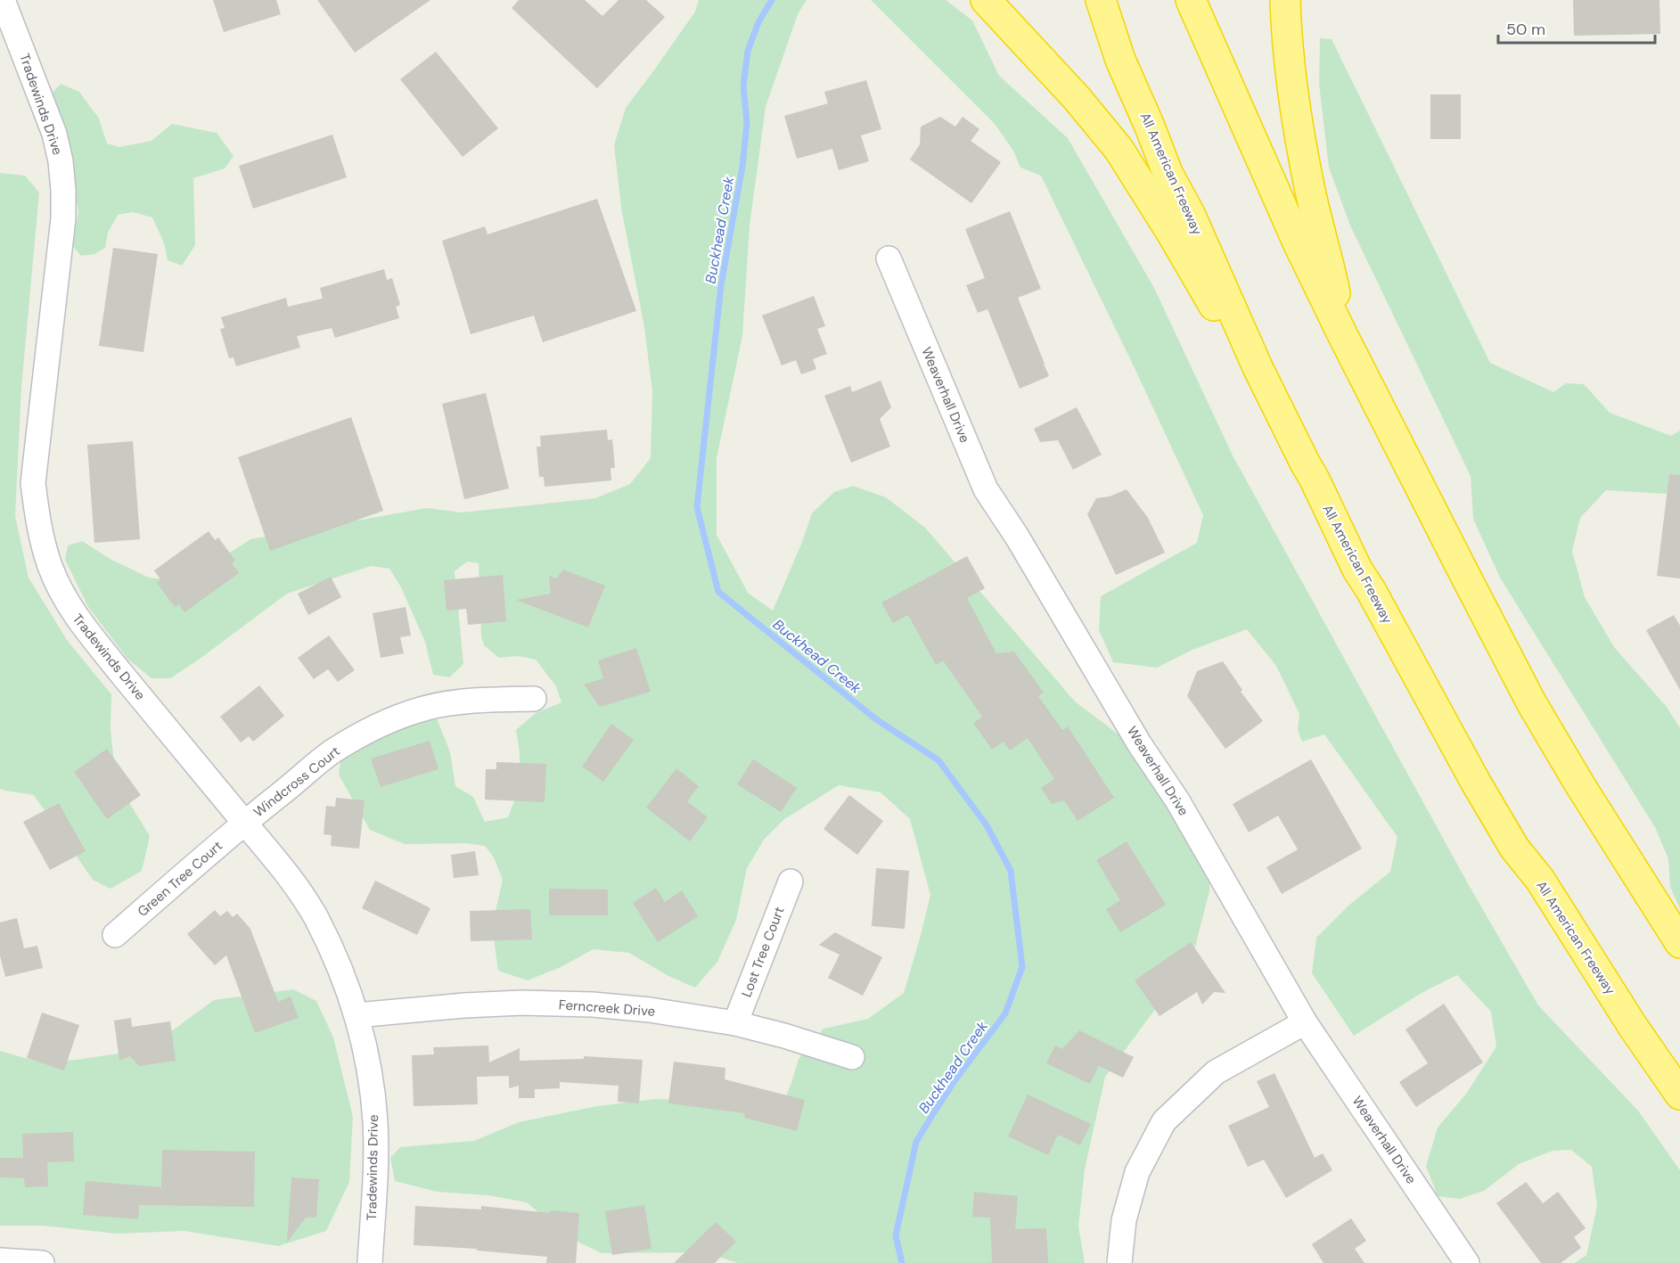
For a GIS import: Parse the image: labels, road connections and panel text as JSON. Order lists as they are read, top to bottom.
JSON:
{
  "streets": {
    "highway": ["All American Freeway"],
    "street": [
      "Tradewinds Drive",
      "Weaverhall Drive",
      "Windcross Court",
      "Green Tree Court",
      "Lost Tree Court",
      "Ferncreek Drive"
    ]
  },
  "crossings": [
    ["Tradewinds Drive", "Windcross Court"],
    ["Tradewinds Drive", "Green Tree Court"],
    ["Tradewinds Drive", "Ferncreek Drive"],
    ["Windcross Court", "Green Tree Court"],
    ["Lost Tree Court", "Ferncreek Drive"]
  ],
  "water": ["Buckhead Creek"],
  "scale_bar": "50 m"
}
